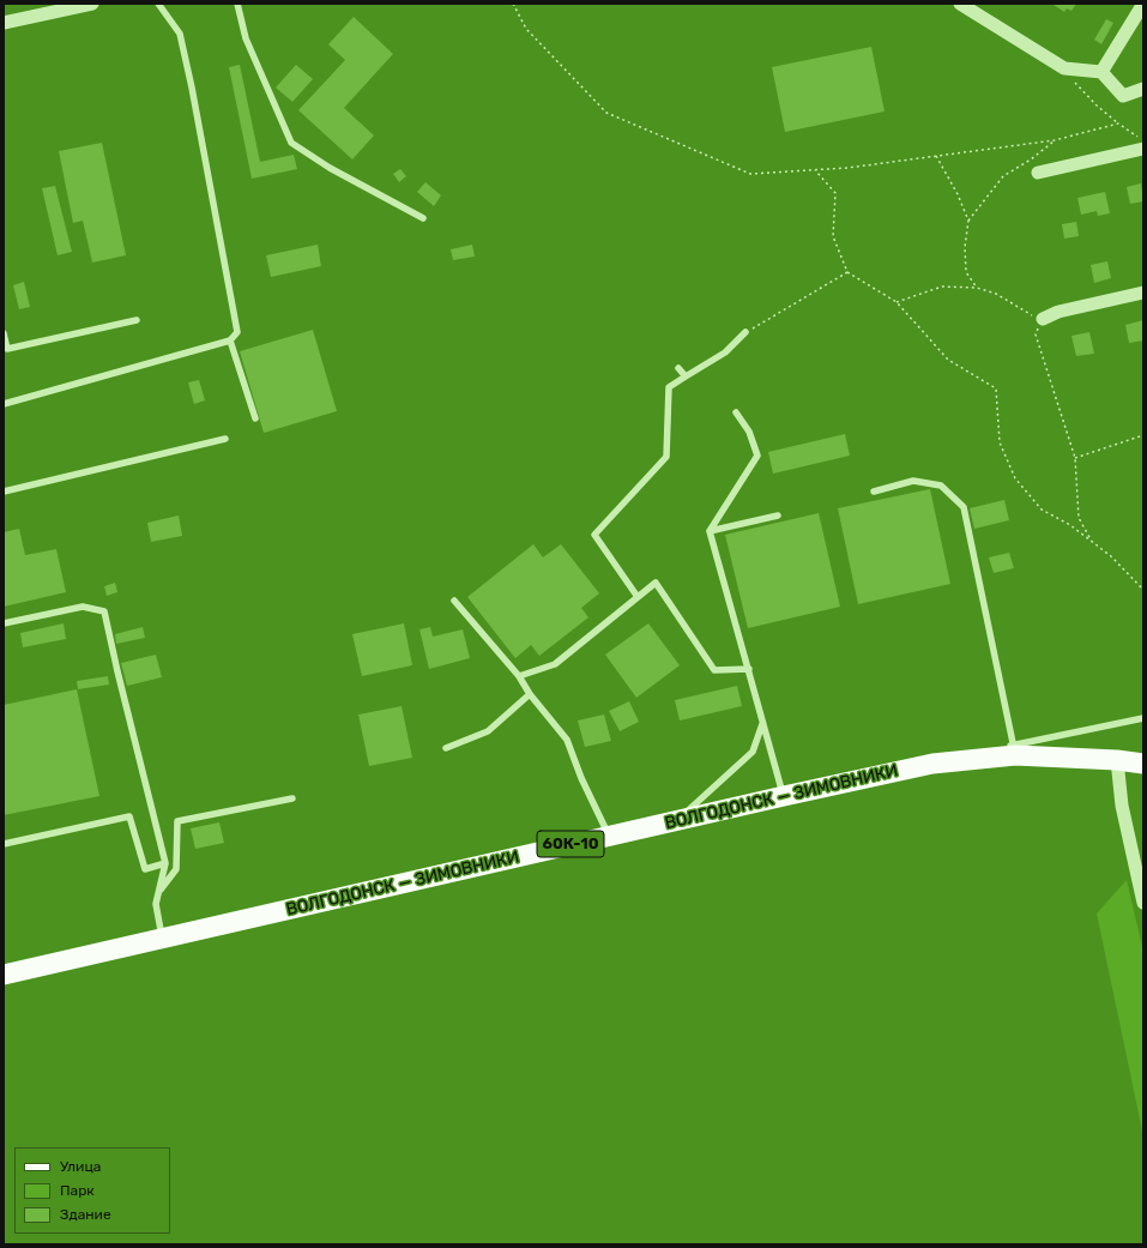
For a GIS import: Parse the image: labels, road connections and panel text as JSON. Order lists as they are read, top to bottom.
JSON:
{
  "streets": {
    "main road": ["ВОЛГОДОНСК — ЗИМОВНИКИ", "60К-10"]
  },
  "legend": ["Улица", "Парк", "Здание"]
}
